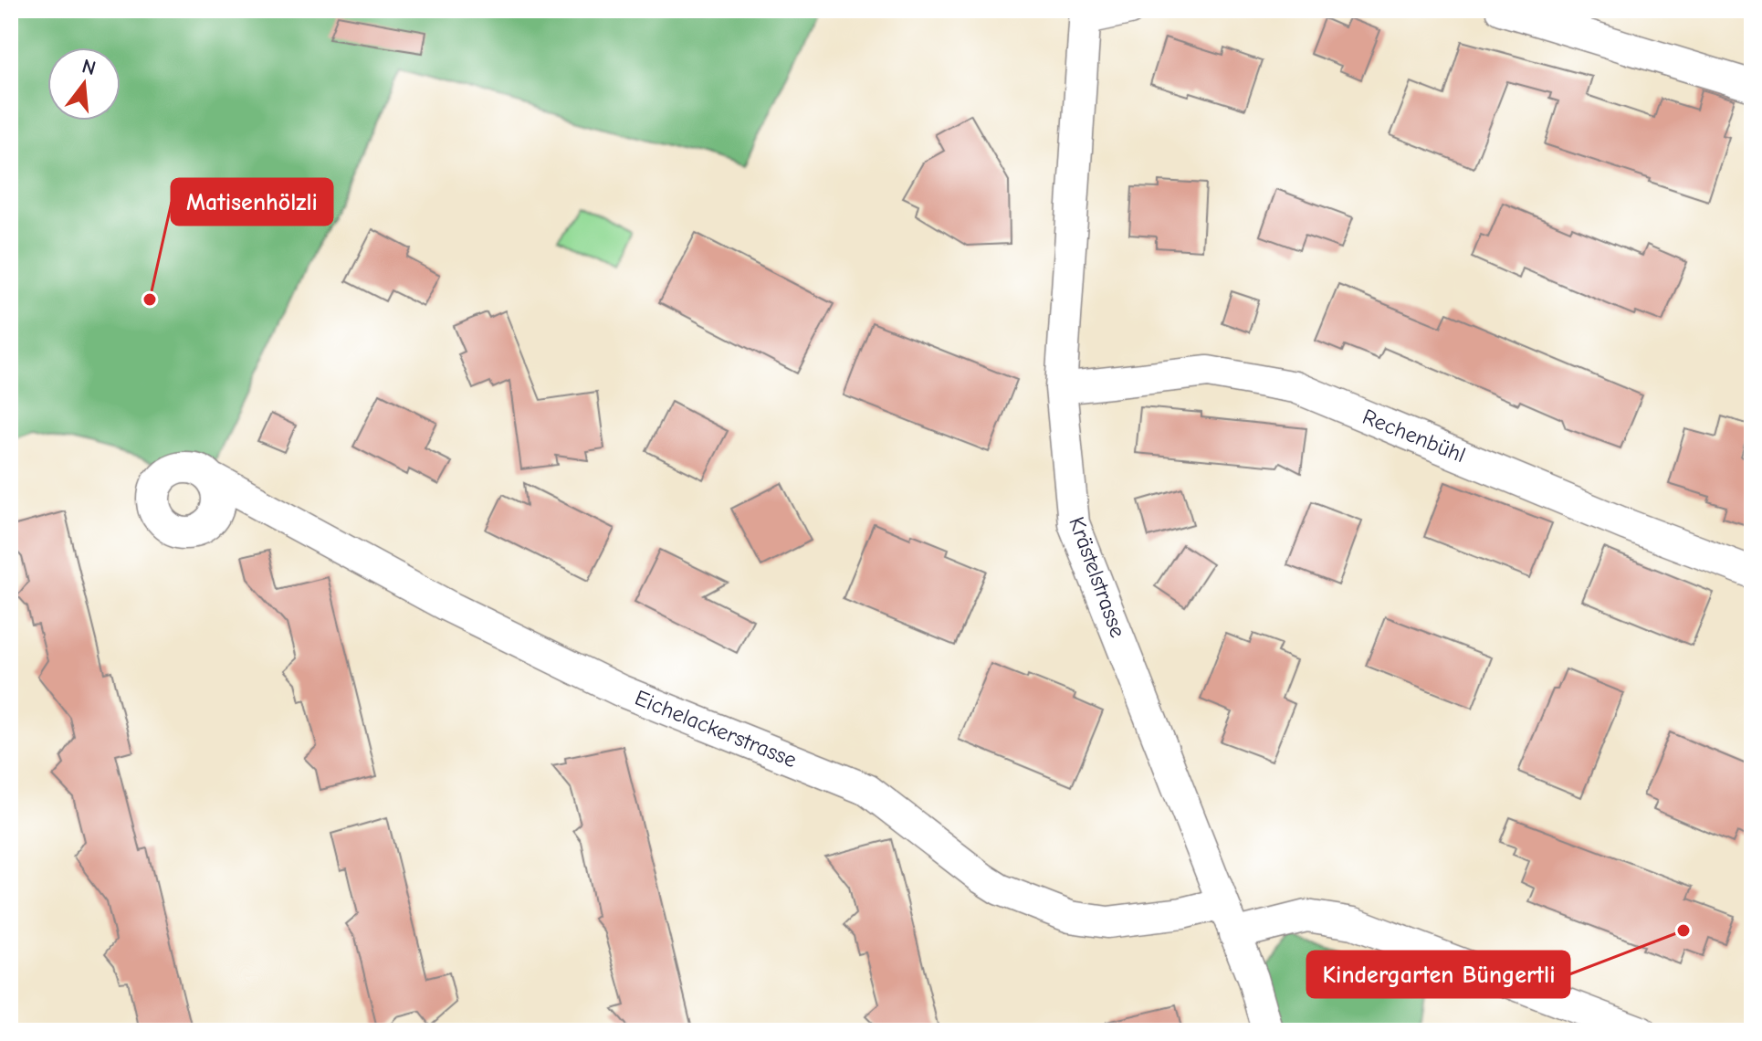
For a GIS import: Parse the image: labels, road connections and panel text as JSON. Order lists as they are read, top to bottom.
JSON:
{
  "streets": {
    "street": ["Rechenbühl", "Krästelstrasse", "Eichelackerstrasse"]
  },
  "crossings": [
    ["Rechenbühl", "Krästelstrasse"],
    ["Krästelstrasse", "Eichelackerstrasse"]
  ],
  "places": ["Matisenhölzli", "Kindergarten Büngertli"],
  "north": "top"
}
